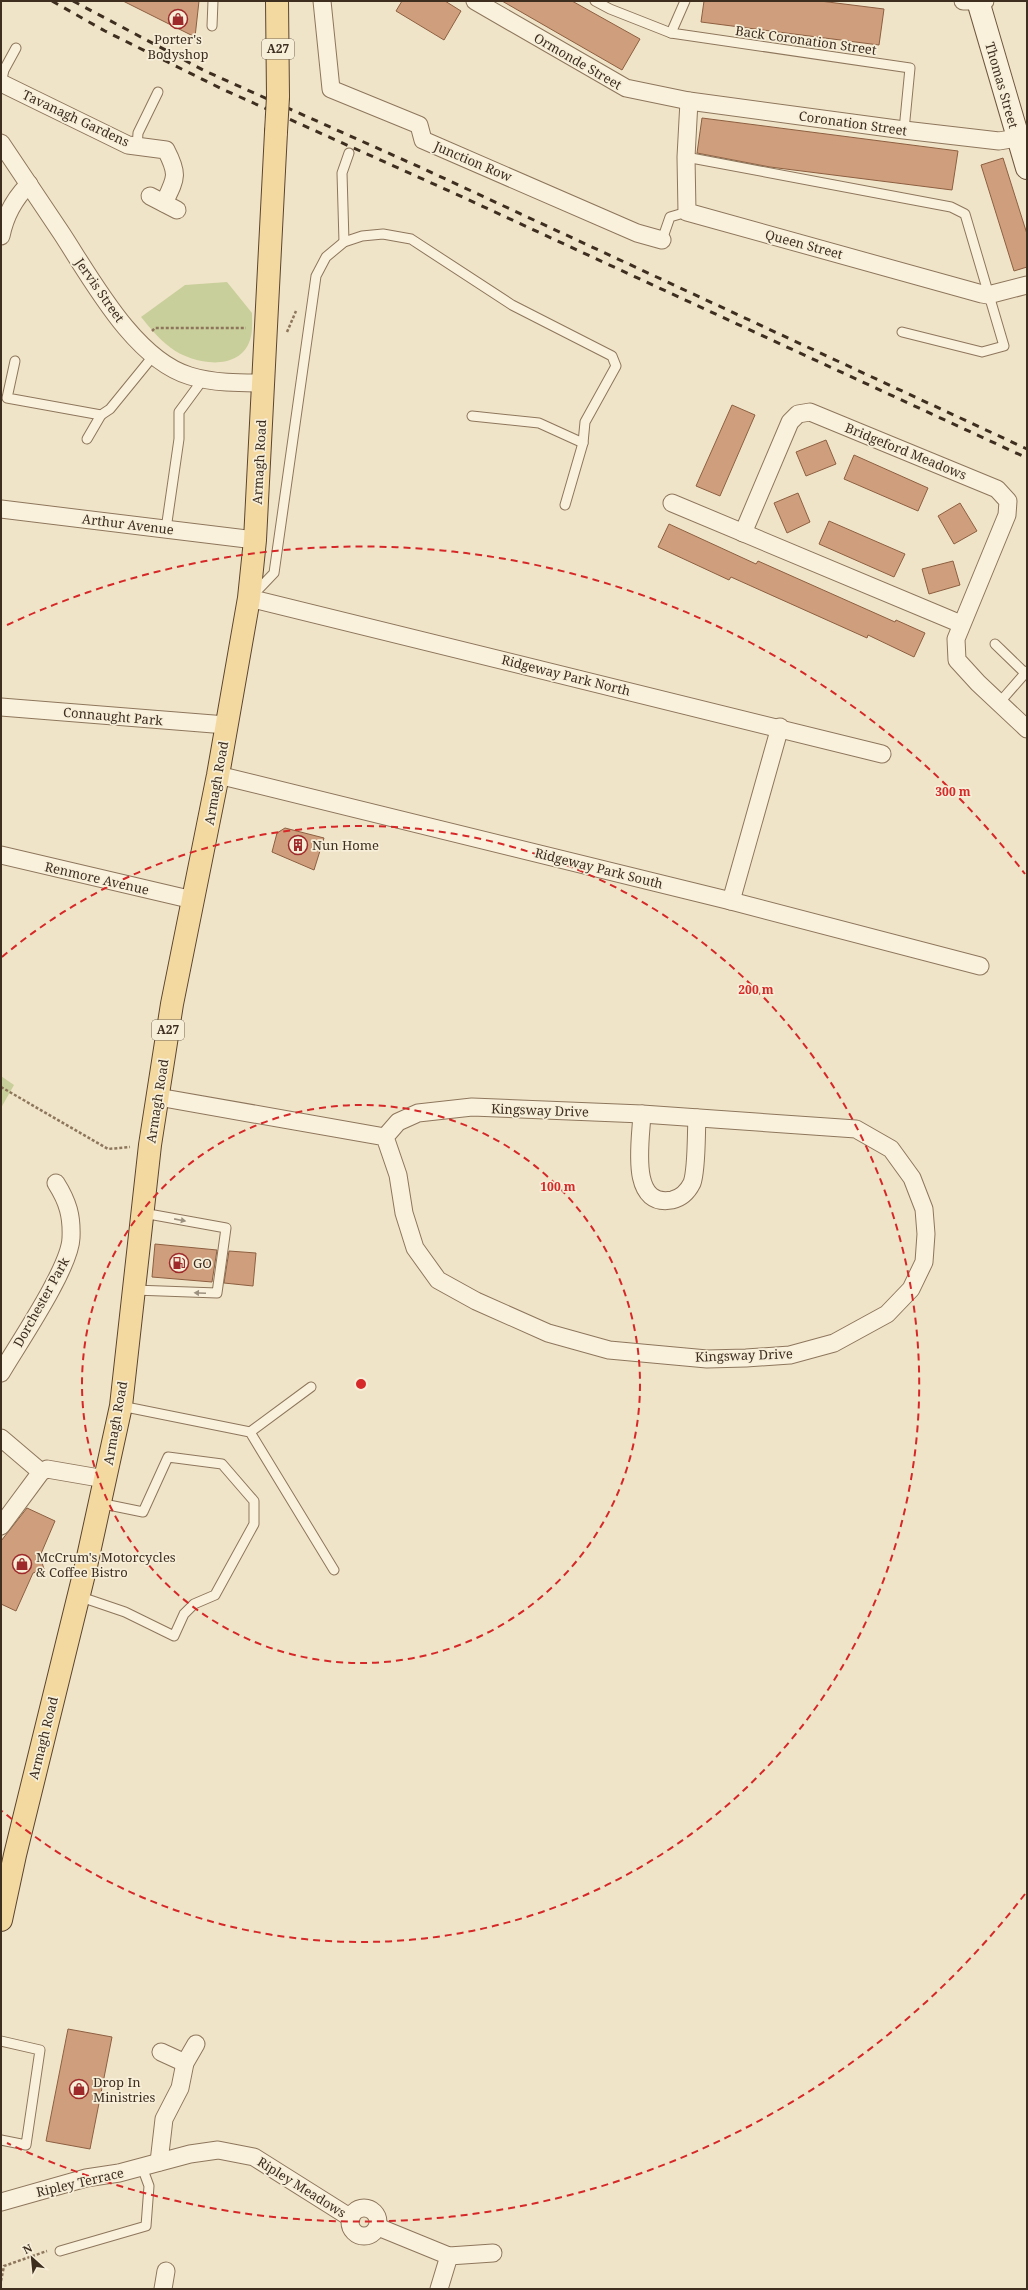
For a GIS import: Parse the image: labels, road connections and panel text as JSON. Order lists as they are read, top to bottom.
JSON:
{
  "streets": {
    "main road": ["A27", "Thomas Street", "Armagh Road"],
    "street": [
      "Ormonde Street",
      "Tavanagh Gardens",
      "Coronation Street",
      "Junction Row",
      "Queen Street",
      "Jervis Street",
      "Bridgeford Meadows",
      "Arthur Avenue",
      "Ridgeway Park North",
      "Connaught Park",
      "Ridgeway Park South",
      "Renmore Avenue",
      "Kingsway Drive",
      "Dorchester Park",
      "Ripley Terrace",
      "Ripley Meadows"
    ],
    "lane": ["Back Coronation Street"]
  },
  "crossings": [
    ["Back Coronation Street", "Coronation Street"],
    ["Ormonde Street", "Coronation Street"],
    ["Thomas Street", "Coronation Street"],
    ["Jervis Street", "Armagh Road"],
    ["Armagh Road", "Arthur Avenue"],
    ["Armagh Road", "Ridgeway Park North"],
    ["Armagh Road", "Connaught Park"],
    ["Armagh Road", "Ridgeway Park South"],
    ["Armagh Road", "Renmore Avenue"],
    ["Ripley Terrace", "Ripley Meadows"]
  ],
  "places": {
    "shop": ["Porter's Bodyshop", "McCrum's Motorcycles & Coffee Bistro", "Drop In Ministries"],
    "building": ["Nun Home"],
    "fuel station": ["GO"]
  },
  "north": "top left",
  "rings": ["300 m", "200 m", "100 m"]
}
